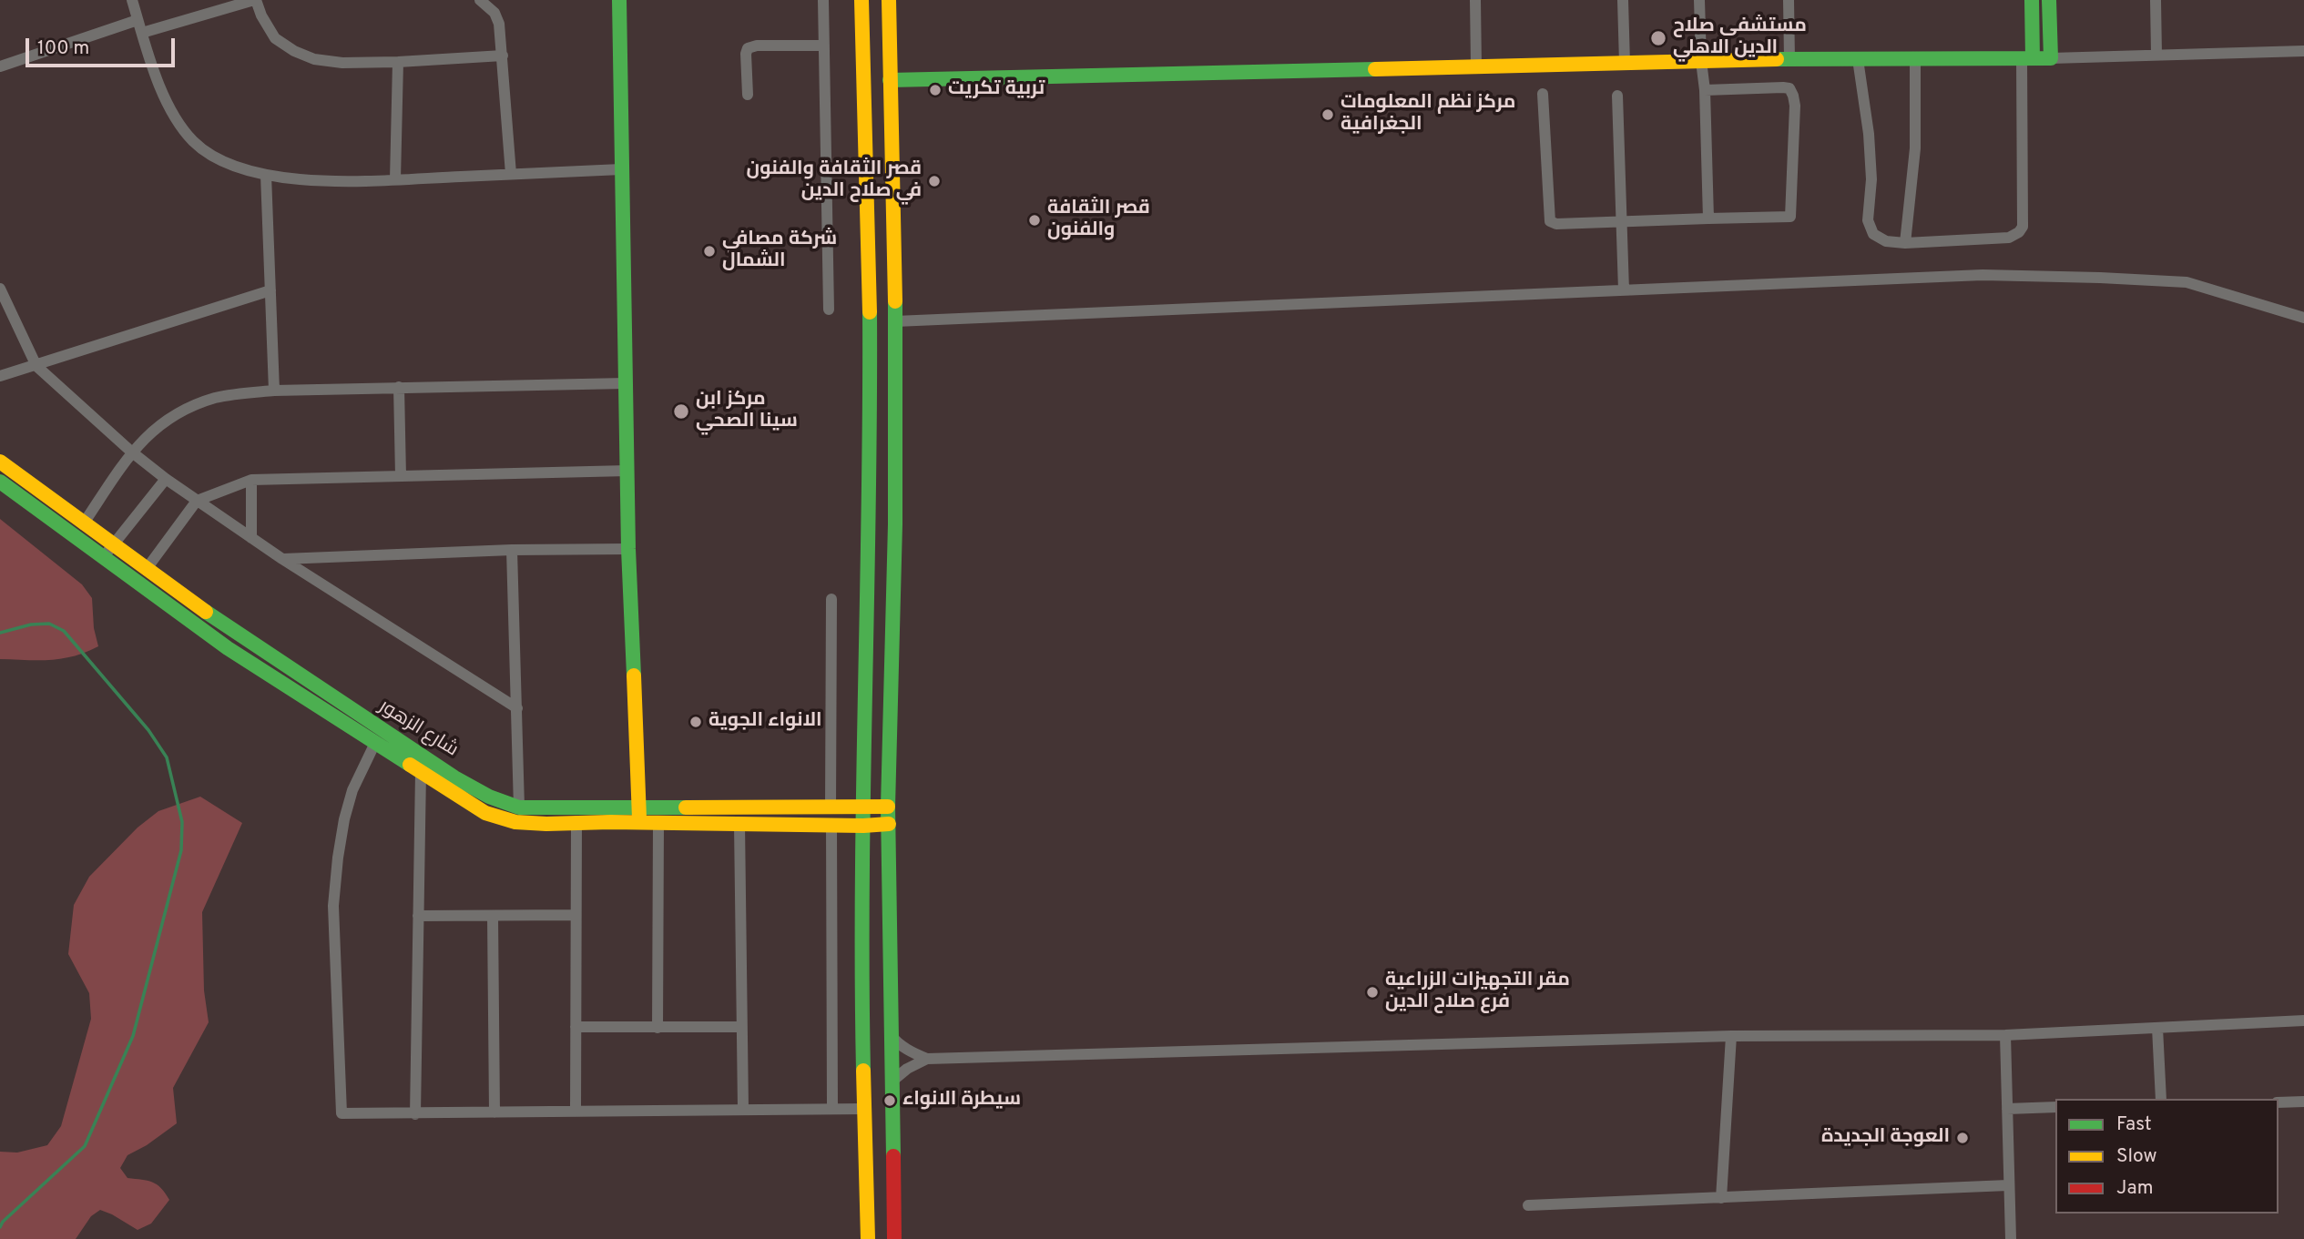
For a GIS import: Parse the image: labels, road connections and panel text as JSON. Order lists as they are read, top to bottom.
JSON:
{
  "streets": {
    "main road": ["شارع الزهور"]
  },
  "places": [
    "مستشفى صلاح الدين الاهلي",
    "تربية تكريت",
    "مركز نظم المعلومات الجغرافية",
    "قصر الثقافة والفنون في صلاح الدين",
    "قصر الثقافة والفنون",
    "شركة مصافي الشمال",
    "مركز ابن سينا الصحي",
    "الانواء الجوية",
    "مقر التجهيزات الزراعية فرع صلاح الدين",
    "سيطرة الانواء",
    "العوجة الجديدة"
  ],
  "legend": ["Fast", "Slow", "Jam"],
  "scale_bar": "100 m"
}
